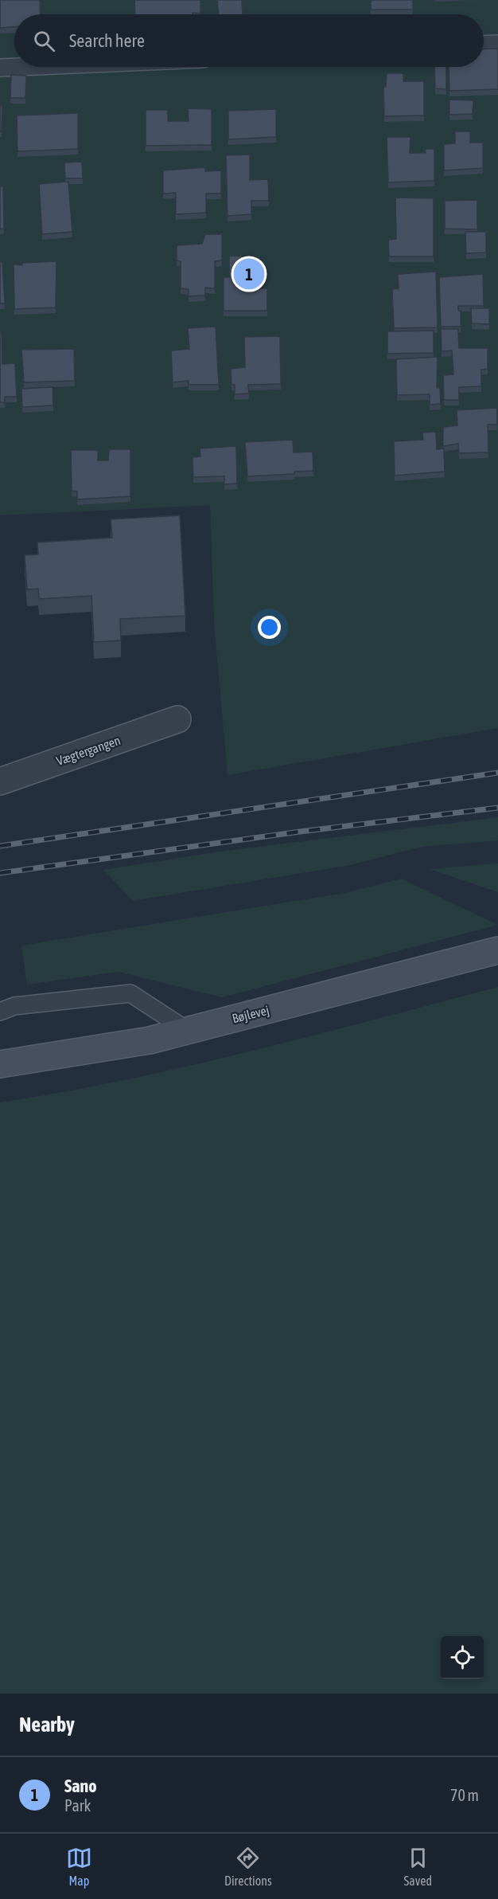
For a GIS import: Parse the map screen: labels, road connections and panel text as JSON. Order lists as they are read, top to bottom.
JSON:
{
  "streets": {
    "street": ["Vægtergangen", "Bøjlevej"]
  },
  "page": {
    "search": "Search here",
    "pins": "1",
    "heading": "Nearby",
    "list": [
      {
        "mark": "1",
        "name": "Sano",
        "note": "Park",
        "value": "70 m"
      }
    ],
    "nav": ["Map", "Directions", "Saved"]
  }
}
